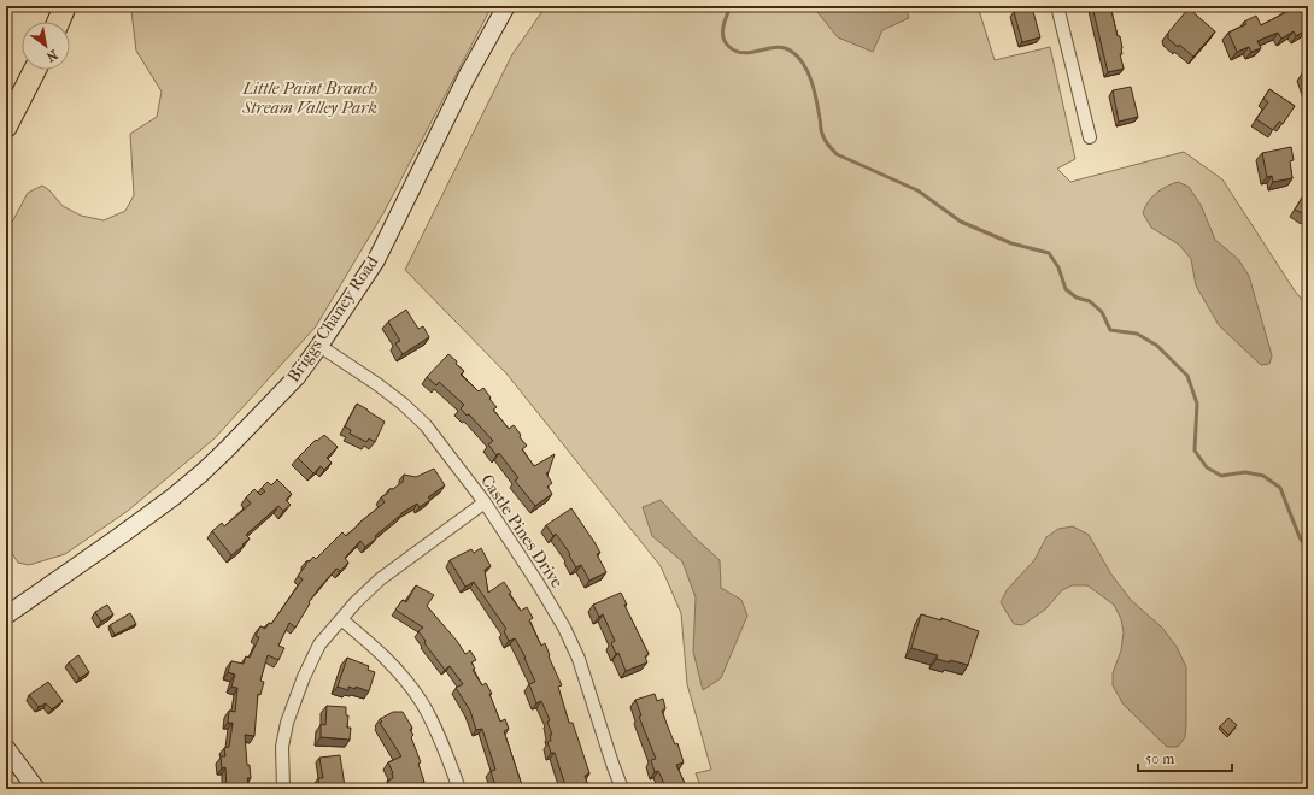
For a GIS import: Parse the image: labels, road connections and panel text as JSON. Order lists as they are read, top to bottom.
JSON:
{
  "streets": {
    "main road": ["Briggs Chaney Road"],
    "street": ["Castle Pines Drive"]
  },
  "crossings": [
    ["Briggs Chaney Road", "Castle Pines Drive"]
  ],
  "parks": ["Little Paint Branch Stream Valley Park"],
  "scale_bar": "50 m",
  "north": "bottom right"
}
